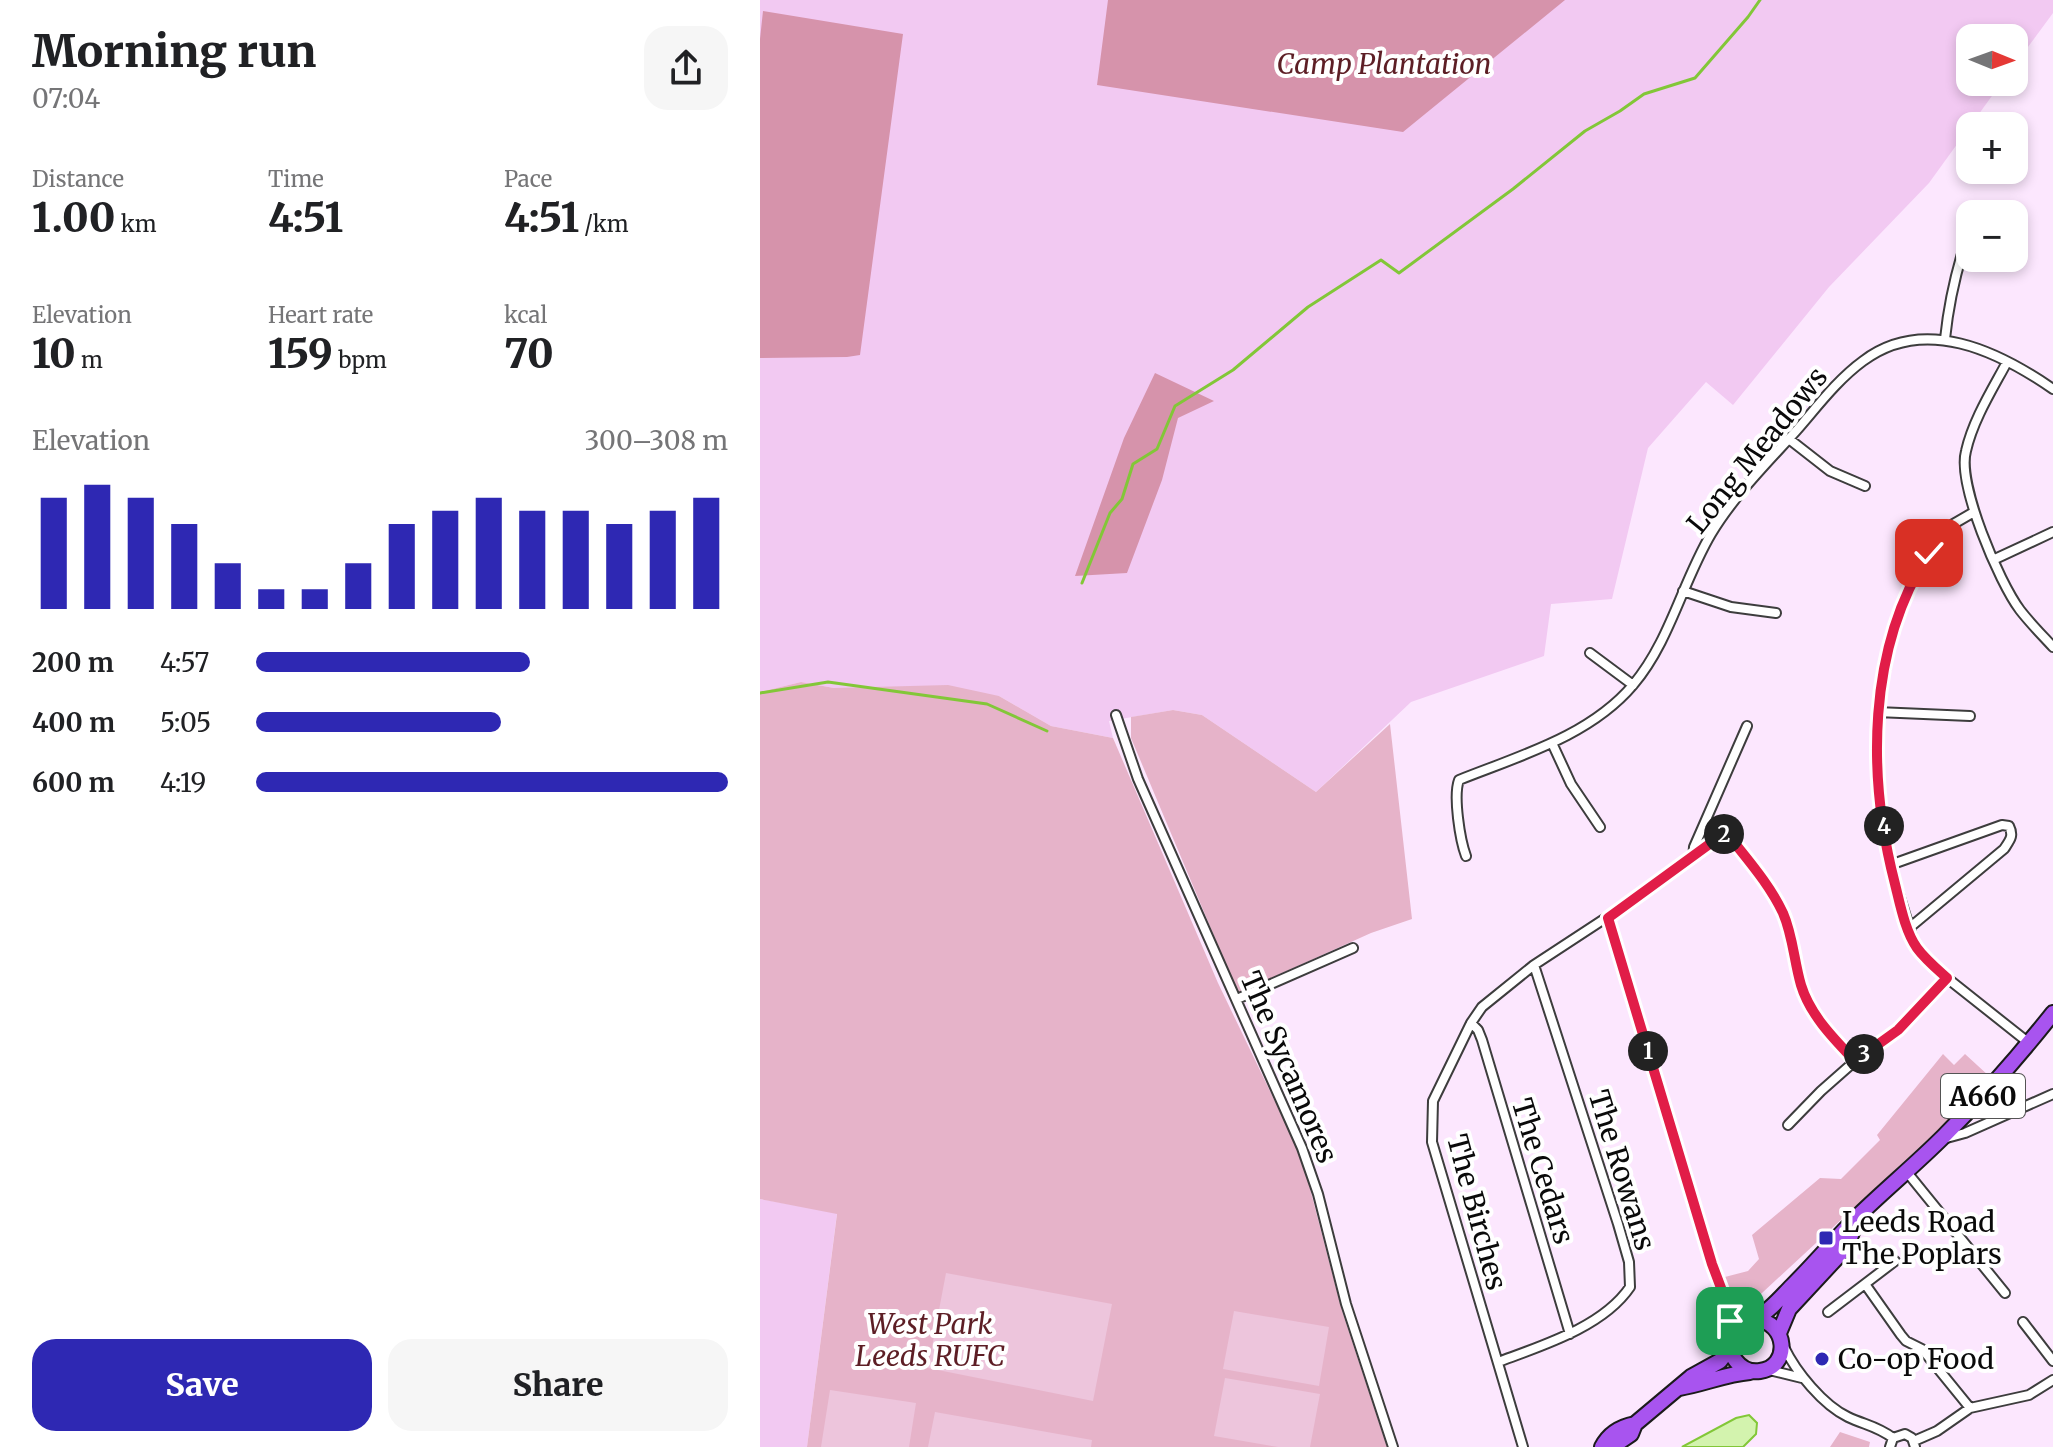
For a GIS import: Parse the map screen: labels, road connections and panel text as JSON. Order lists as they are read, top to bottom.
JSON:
{
  "streets": {
    "highway": ["A660"],
    "street": [
      "Long Meadows",
      "The Sycamores",
      "The Rowans",
      "The Cedars",
      "The Birches"
    ]
  },
  "crossings": [
    ["The Rowans", "The Cedars"],
    ["The Rowans", "The Birches"],
    ["The Cedars", "The Birches"]
  ],
  "parks": ["Camp Plantation", "West Park Leeds RUFC"],
  "places": {
    "transit": ["Leeds Road The Poplars"],
    "other": ["Co-op Food"]
  },
  "north": "right",
  "page": {
    "heading": ["Morning run", "07:04"],
    "map_buttons": ["+", "−"],
    "stats": [
      ["Distance", "1.00 km"],
      ["Time", "4:51"],
      ["Pace", "4:51 /km"],
      ["Elevation", "10 m"],
      ["Heart rate", "159 bpm"],
      ["kcal", "70"]
    ],
    "chart": ["Elevation", "300–308 m"],
    "list": [
      {
        "name": "200 m",
        "note": "4:57"
      },
      {
        "name": "400 m",
        "note": "5:05"
      },
      {
        "name": "600 m",
        "note": "4:19"
      }
    ],
    "pins": [
      "4",
      "2",
      "1",
      "3"
    ],
    "buttons": ["Save", "Share"]
  }
}
